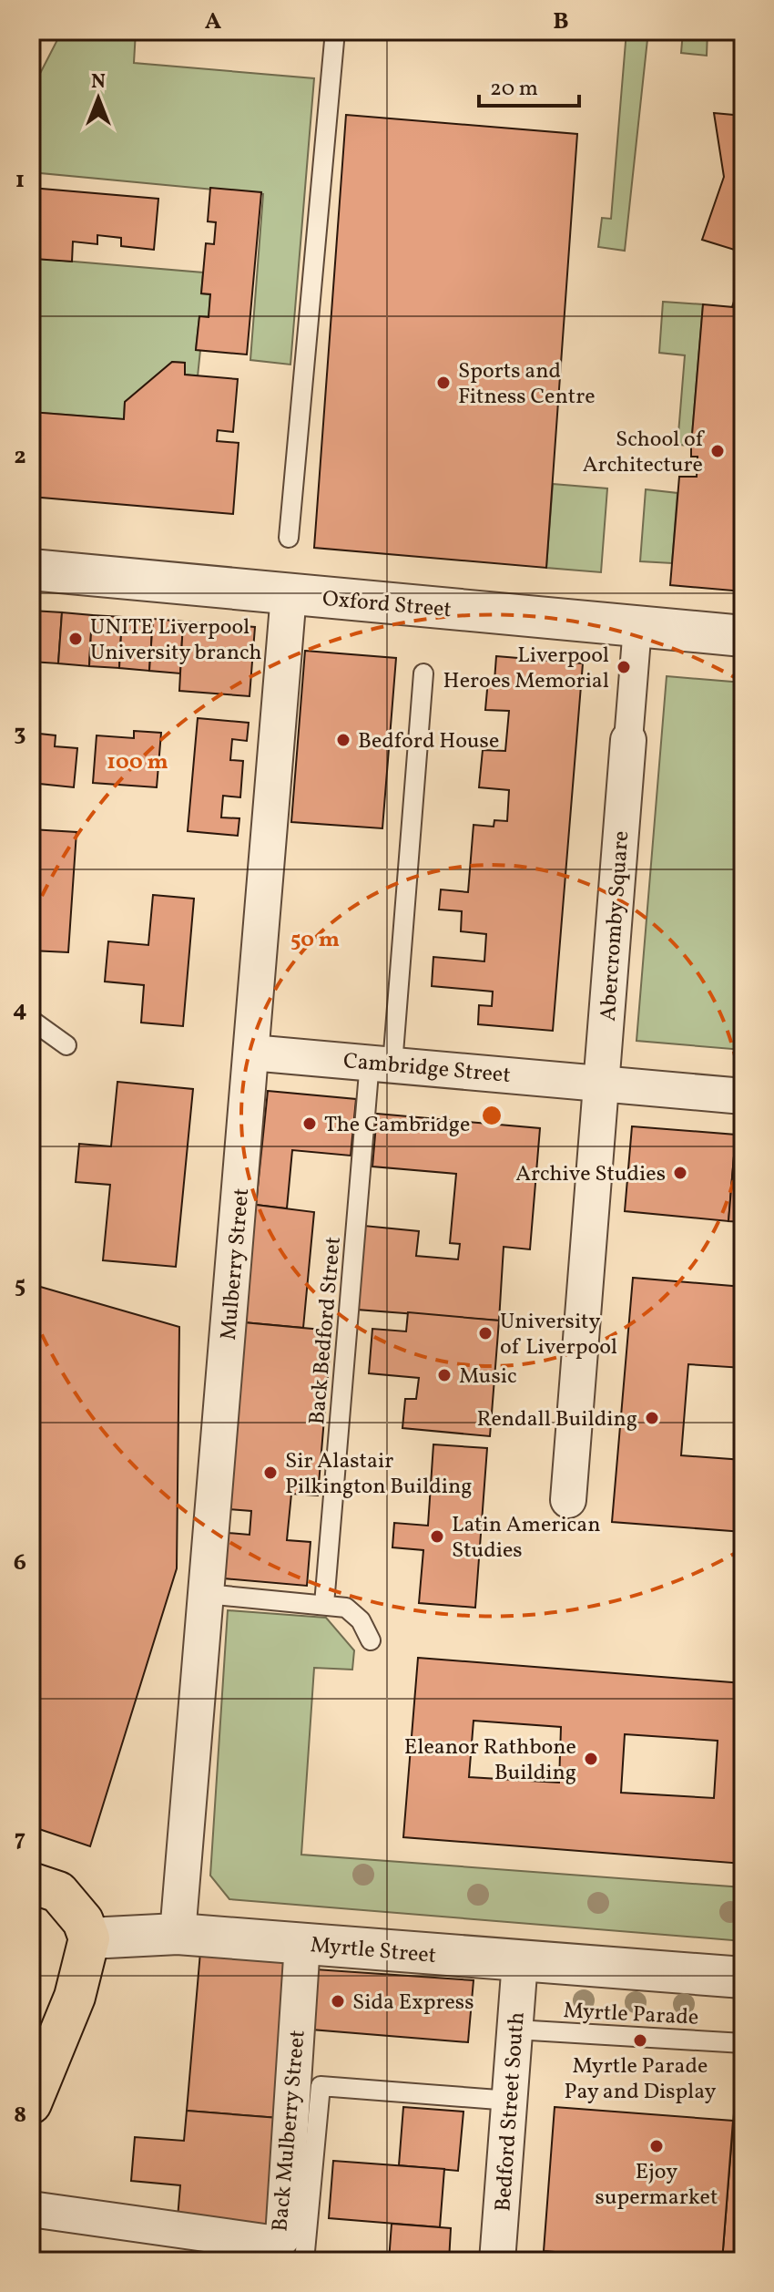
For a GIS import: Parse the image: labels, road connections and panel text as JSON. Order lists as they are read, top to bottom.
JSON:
{
  "streets": {
    "street": [
      "Oxford Street",
      "Abercromby Square",
      "Cambridge Street",
      "Mulberry Street",
      "Myrtle Street",
      "Bedford Street South",
      "Back Mulberry Street"
    ],
    "lane": ["Back Bedford Street", "Myrtle Parade"]
  },
  "crossings": [
    ["Oxford Street", "Abercromby Square"],
    ["Oxford Street", "Mulberry Street"],
    ["Abercromby Square", "Cambridge Street"],
    ["Cambridge Street", "Mulberry Street"],
    ["Cambridge Street", "Back Bedford Street"],
    ["Mulberry Street", "Myrtle Street"],
    ["Myrtle Street", "Bedford Street South"],
    ["Myrtle Street", "Back Mulberry Street"],
    ["Myrtle Parade", "Bedford Street South"]
  ],
  "places": [
    "Sports and Fitness Centre",
    "School of Architecture",
    "UNITE Liverpool University branch",
    "Liverpool Heroes Memorial",
    "Bedford House",
    "The Cambridge",
    "Archive Studies",
    "University of Liverpool",
    "Music",
    "Rendall Building",
    "Sir Alastair Pilkington Building",
    "Latin American Studies",
    "Eleanor Rathbone Building",
    "Sida Express",
    "Myrtle Parade Pay and Display",
    "Ejoy supermarket"
  ],
  "scale_bar": "20 m",
  "north": "top",
  "grid": {
    "columns": ["A", "B"],
    "rows": [
      "1",
      "2",
      "3",
      "4",
      "5",
      "6",
      "7",
      "8"
    ]
  },
  "rings": ["100 m", "50 m"]
}
